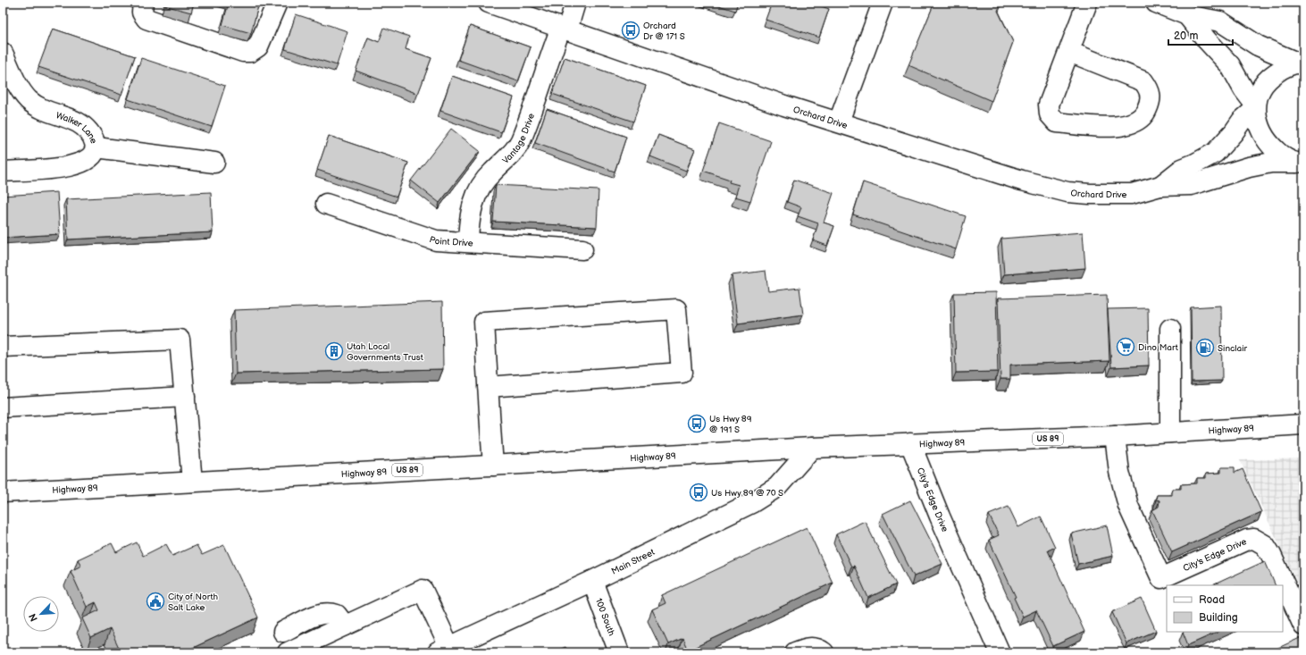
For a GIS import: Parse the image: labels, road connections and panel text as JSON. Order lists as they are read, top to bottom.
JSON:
{
  "streets": {
    "main road": [
      "Orchard Drive",
      "Walker Lane",
      "Vantage Drive",
      "Point Drive",
      "Highway 89",
      "US 89",
      "City's Edge Drive",
      "Main Street",
      "100 South"
    ]
  },
  "crossings": [
    ["Orchard Drive", "Vantage Drive"],
    ["Vantage Drive", "Point Drive"],
    ["Highway 89", "City's Edge Drive"],
    ["Highway 89", "Main Street"],
    ["Main Street", "100 South"]
  ],
  "places": {
    "bus stop": ["Orchard Dr @ 171 S", "Us Hwy 89 @ 191 S", "Us Hwy 89 @ 70 S"],
    "supermarket": ["Dino Mart"],
    "fuel station": ["Sinclair"],
    "building": ["Utah Local Governments Trust"],
    "public building": ["City of North Salt Lake"]
  },
  "legend": ["Road", "Building"],
  "scale_bar": "20 m",
  "north": "bottom left"
}
